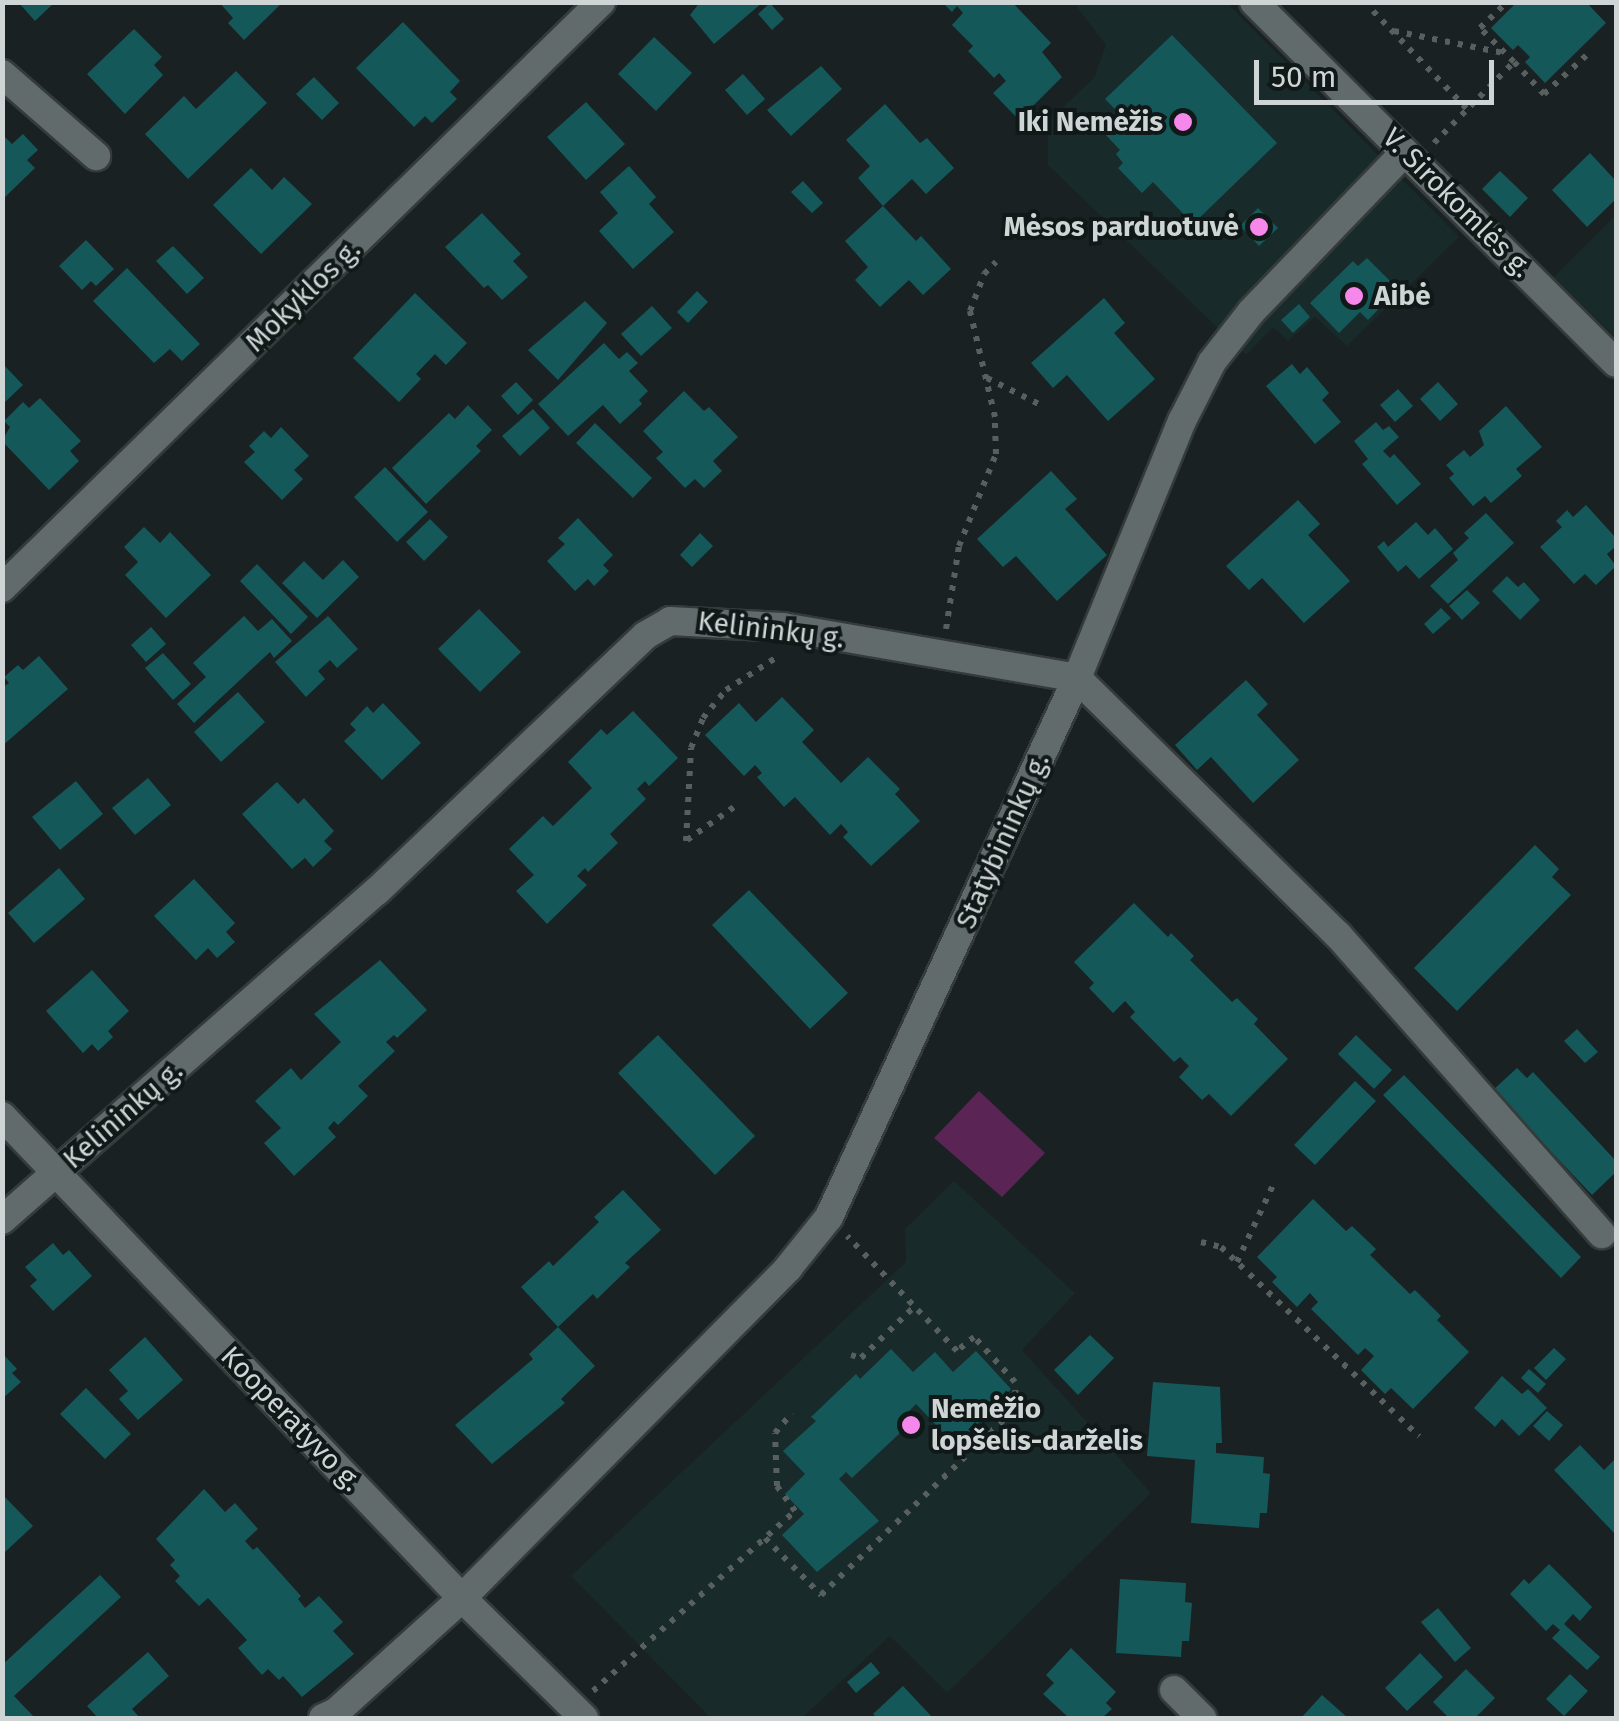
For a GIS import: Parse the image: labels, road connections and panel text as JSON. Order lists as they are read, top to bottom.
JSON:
{
  "streets": {
    "street": [
      "V. Sirokomlės g.",
      "Mokyklos g.",
      "Kelininkų g.",
      "Statybininkų g.",
      "Kooperatyvo g."
    ]
  },
  "crossings": [
    ["Kelininkų g.", "Statybininkų g."],
    ["Kelininkų g.", "Kooperatyvo g."],
    ["Statybininkų g.", "Kooperatyvo g."]
  ],
  "places": [
    "Iki Nemėžis",
    "Mėsos parduotuvė",
    "Aibė",
    "Nemėžio lopšelis-darželis"
  ],
  "scale_bar": "50 m"
}
